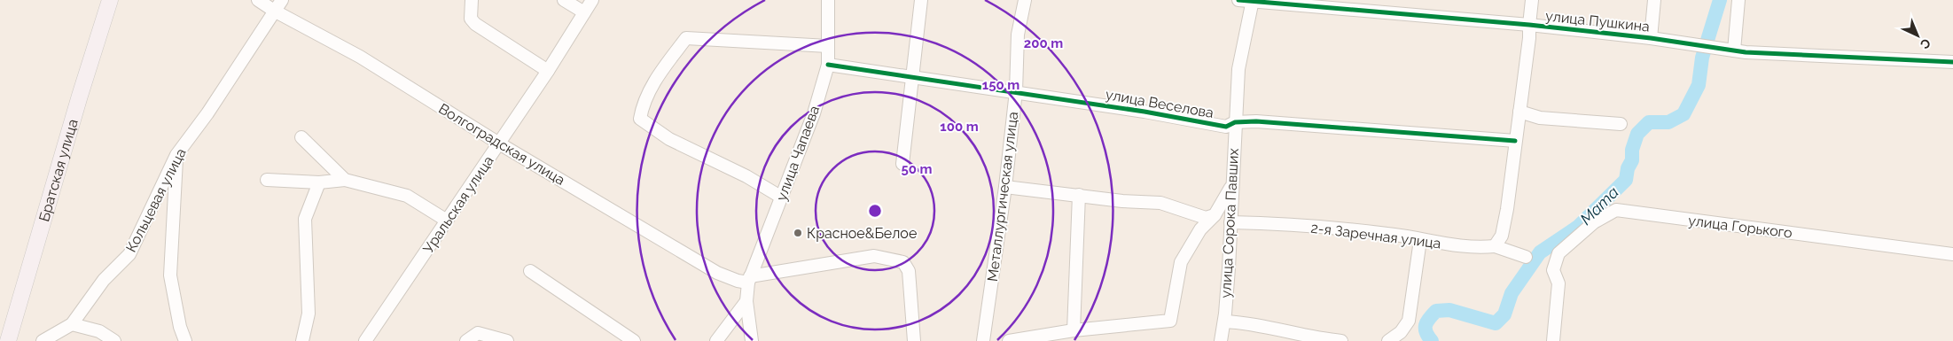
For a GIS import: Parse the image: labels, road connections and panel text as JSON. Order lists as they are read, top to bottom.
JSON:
{
  "streets": {
    "main road": ["Братская улица"],
    "street": [
      "улица Пушкина",
      "улица Веселова",
      "Волгоградская улица",
      "улица Чапаева",
      "Металлургическая улица",
      "Кольцевая улица",
      "Уральская улица",
      "улица Сорока Павших",
      "улица Горького",
      "2-я Заречная улица"
    ]
  },
  "crossings": [
    ["улица Пушкина", "улица Сорока Павших"],
    ["улица Веселова", "улица Чапаева"],
    ["улица Веселова", "Металлургическая улица"],
    ["улица Веселова", "улица Сорока Павших"],
    ["Волгоградская улица", "улица Чапаева"],
    ["Волгоградская улица", "Кольцевая улица"],
    ["Волгоградская улица", "Уральская улица"],
    ["улица Сорока Павших", "2-я Заречная улица"]
  ],
  "water": ["Мата"],
  "places": ["Красное&Белое"],
  "north": "bottom right",
  "rings": [
    "200 m",
    "150 m",
    "100 m",
    "50 m"
  ]
}
